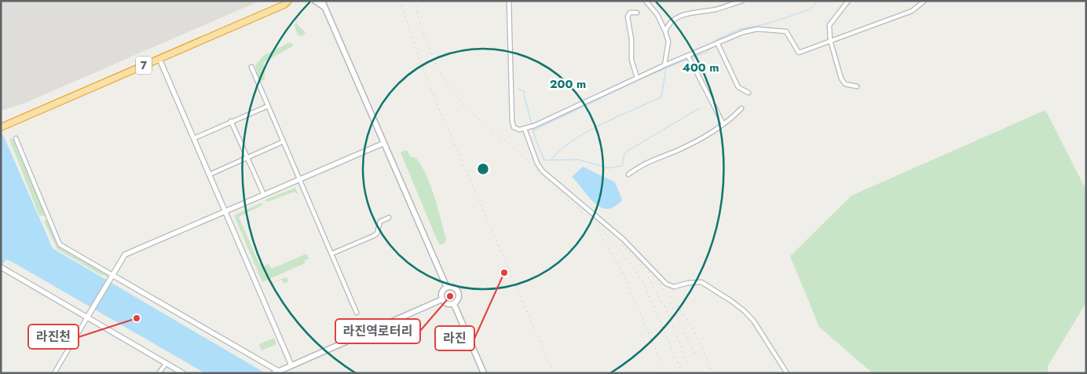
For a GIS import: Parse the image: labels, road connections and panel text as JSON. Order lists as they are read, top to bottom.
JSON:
{
  "streets": {
    "highway": ["7"]
  },
  "places": ["라진", "라진역로터리", "라진천"],
  "rings": ["400 m", "200 m"]
}
